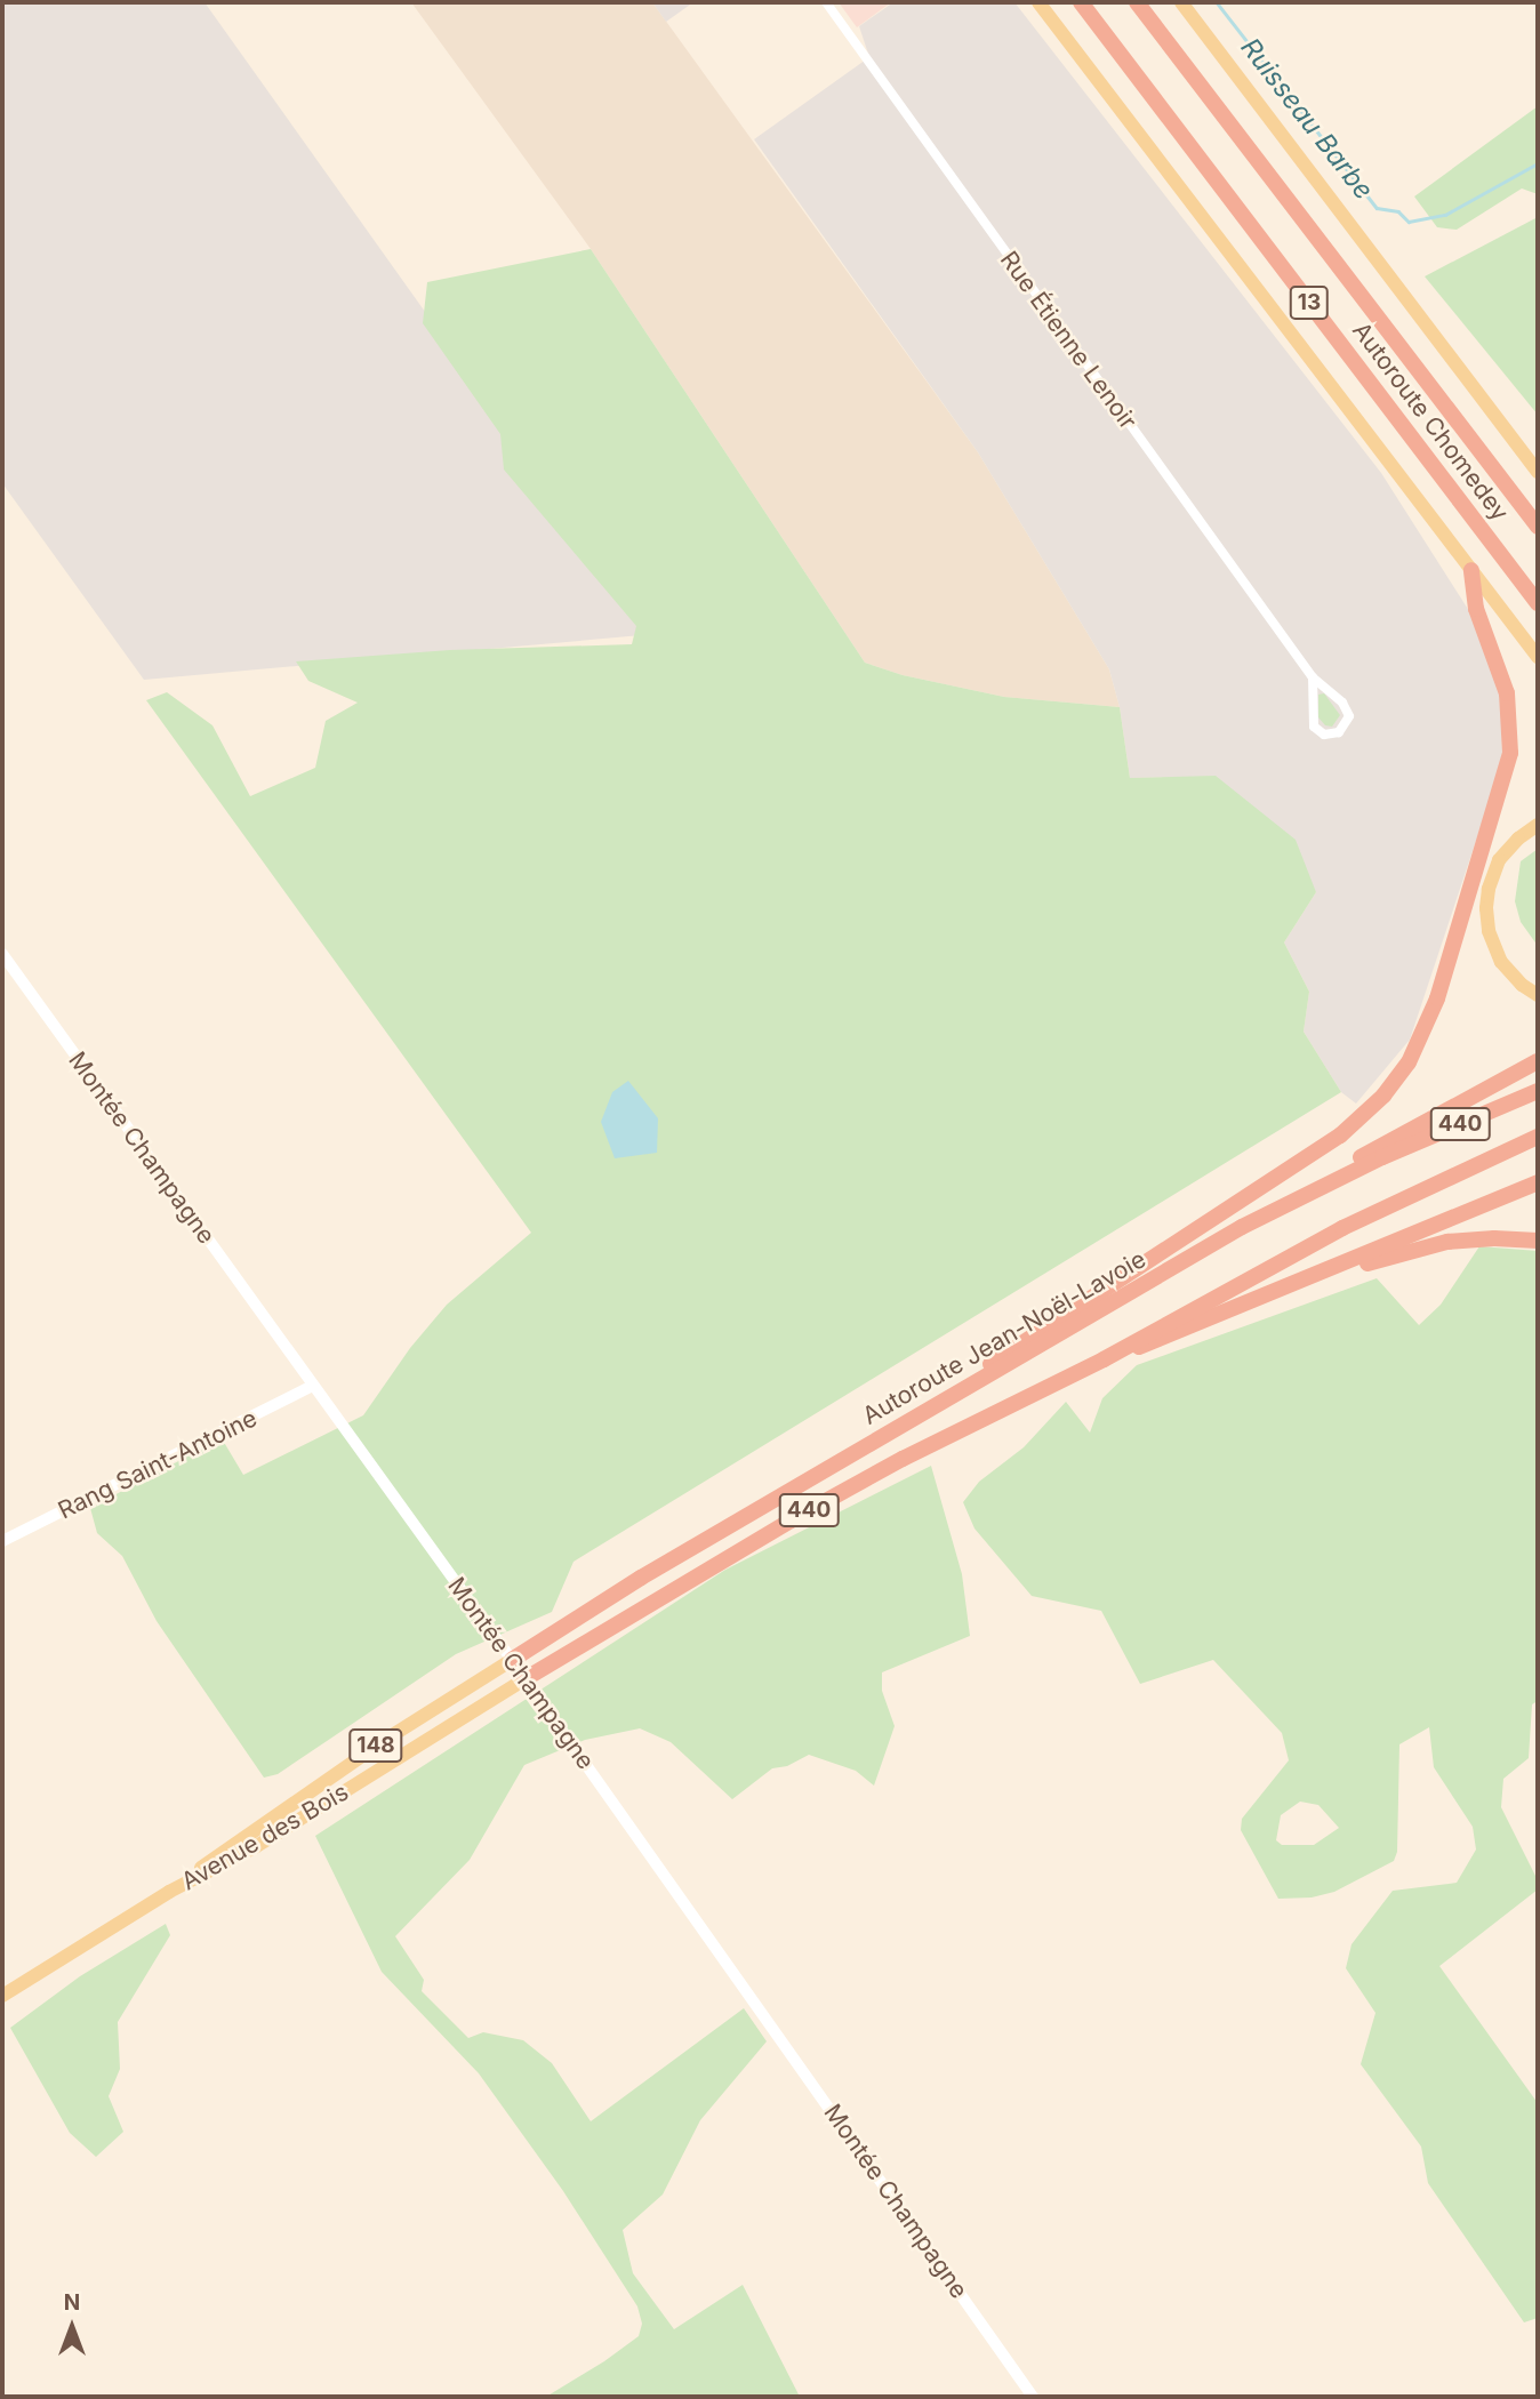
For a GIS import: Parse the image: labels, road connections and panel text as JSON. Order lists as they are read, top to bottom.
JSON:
{
  "streets": {
    "highway": [
      "13",
      "Autoroute Chomedey",
      "440",
      "Autoroute Jean-Noël-Lavoie"
    ],
    "main road": ["148", "Avenue des Bois"],
    "street": ["Rue Étienne Lenoir", "Montée Champagne", "Rang Saint-Antoine"]
  },
  "crossings": [
    ["440", "Montée Champagne"],
    ["440", "Avenue des Bois"],
    ["Montée Champagne", "Autoroute Jean-Noël-Lavoie"],
    ["Montée Champagne", "Rang Saint-Antoine"],
    ["Montée Champagne", "Avenue des Bois"],
    ["Autoroute Jean-Noël-Lavoie", "Avenue des Bois"]
  ],
  "water": ["Ruisseau Barbe"],
  "north": "top"
}
